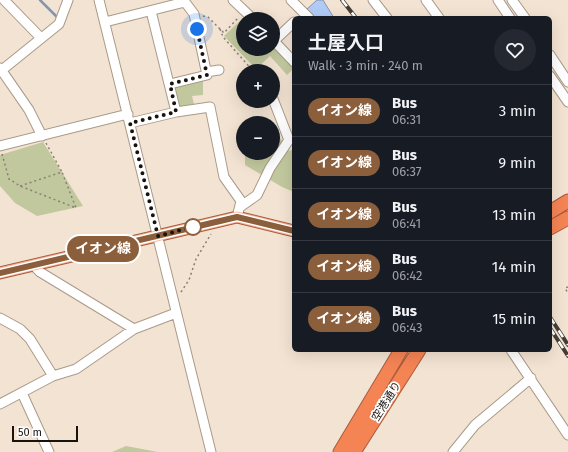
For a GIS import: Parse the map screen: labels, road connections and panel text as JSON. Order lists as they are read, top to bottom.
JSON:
{
  "streets": {
    "highway": ["空港通り"]
  },
  "lines": ["bus line イオン線"],
  "scale_bar": "50 m",
  "page": {
    "on_map": "イオン線",
    "map_buttons": ["+", "−"],
    "heading": ["土屋入口", "Walk · 3 min · 240 m"],
    "list": [
      {
        "mark": "イオン線",
        "name": "Bus",
        "note": "06:31",
        "value": "3 min"
      },
      {
        "mark": "イオン線",
        "name": "Bus",
        "note": "06:37",
        "value": "9 min"
      },
      {
        "mark": "イオン線",
        "name": "Bus",
        "note": "06:41",
        "value": "13 min"
      },
      {
        "mark": "イオン線",
        "name": "Bus",
        "note": "06:42",
        "value": "14 min"
      },
      {
        "mark": "イオン線",
        "name": "Bus",
        "note": "06:43",
        "value": "15 min"
      }
    ],
    "scale": "50 m"
  }
}
